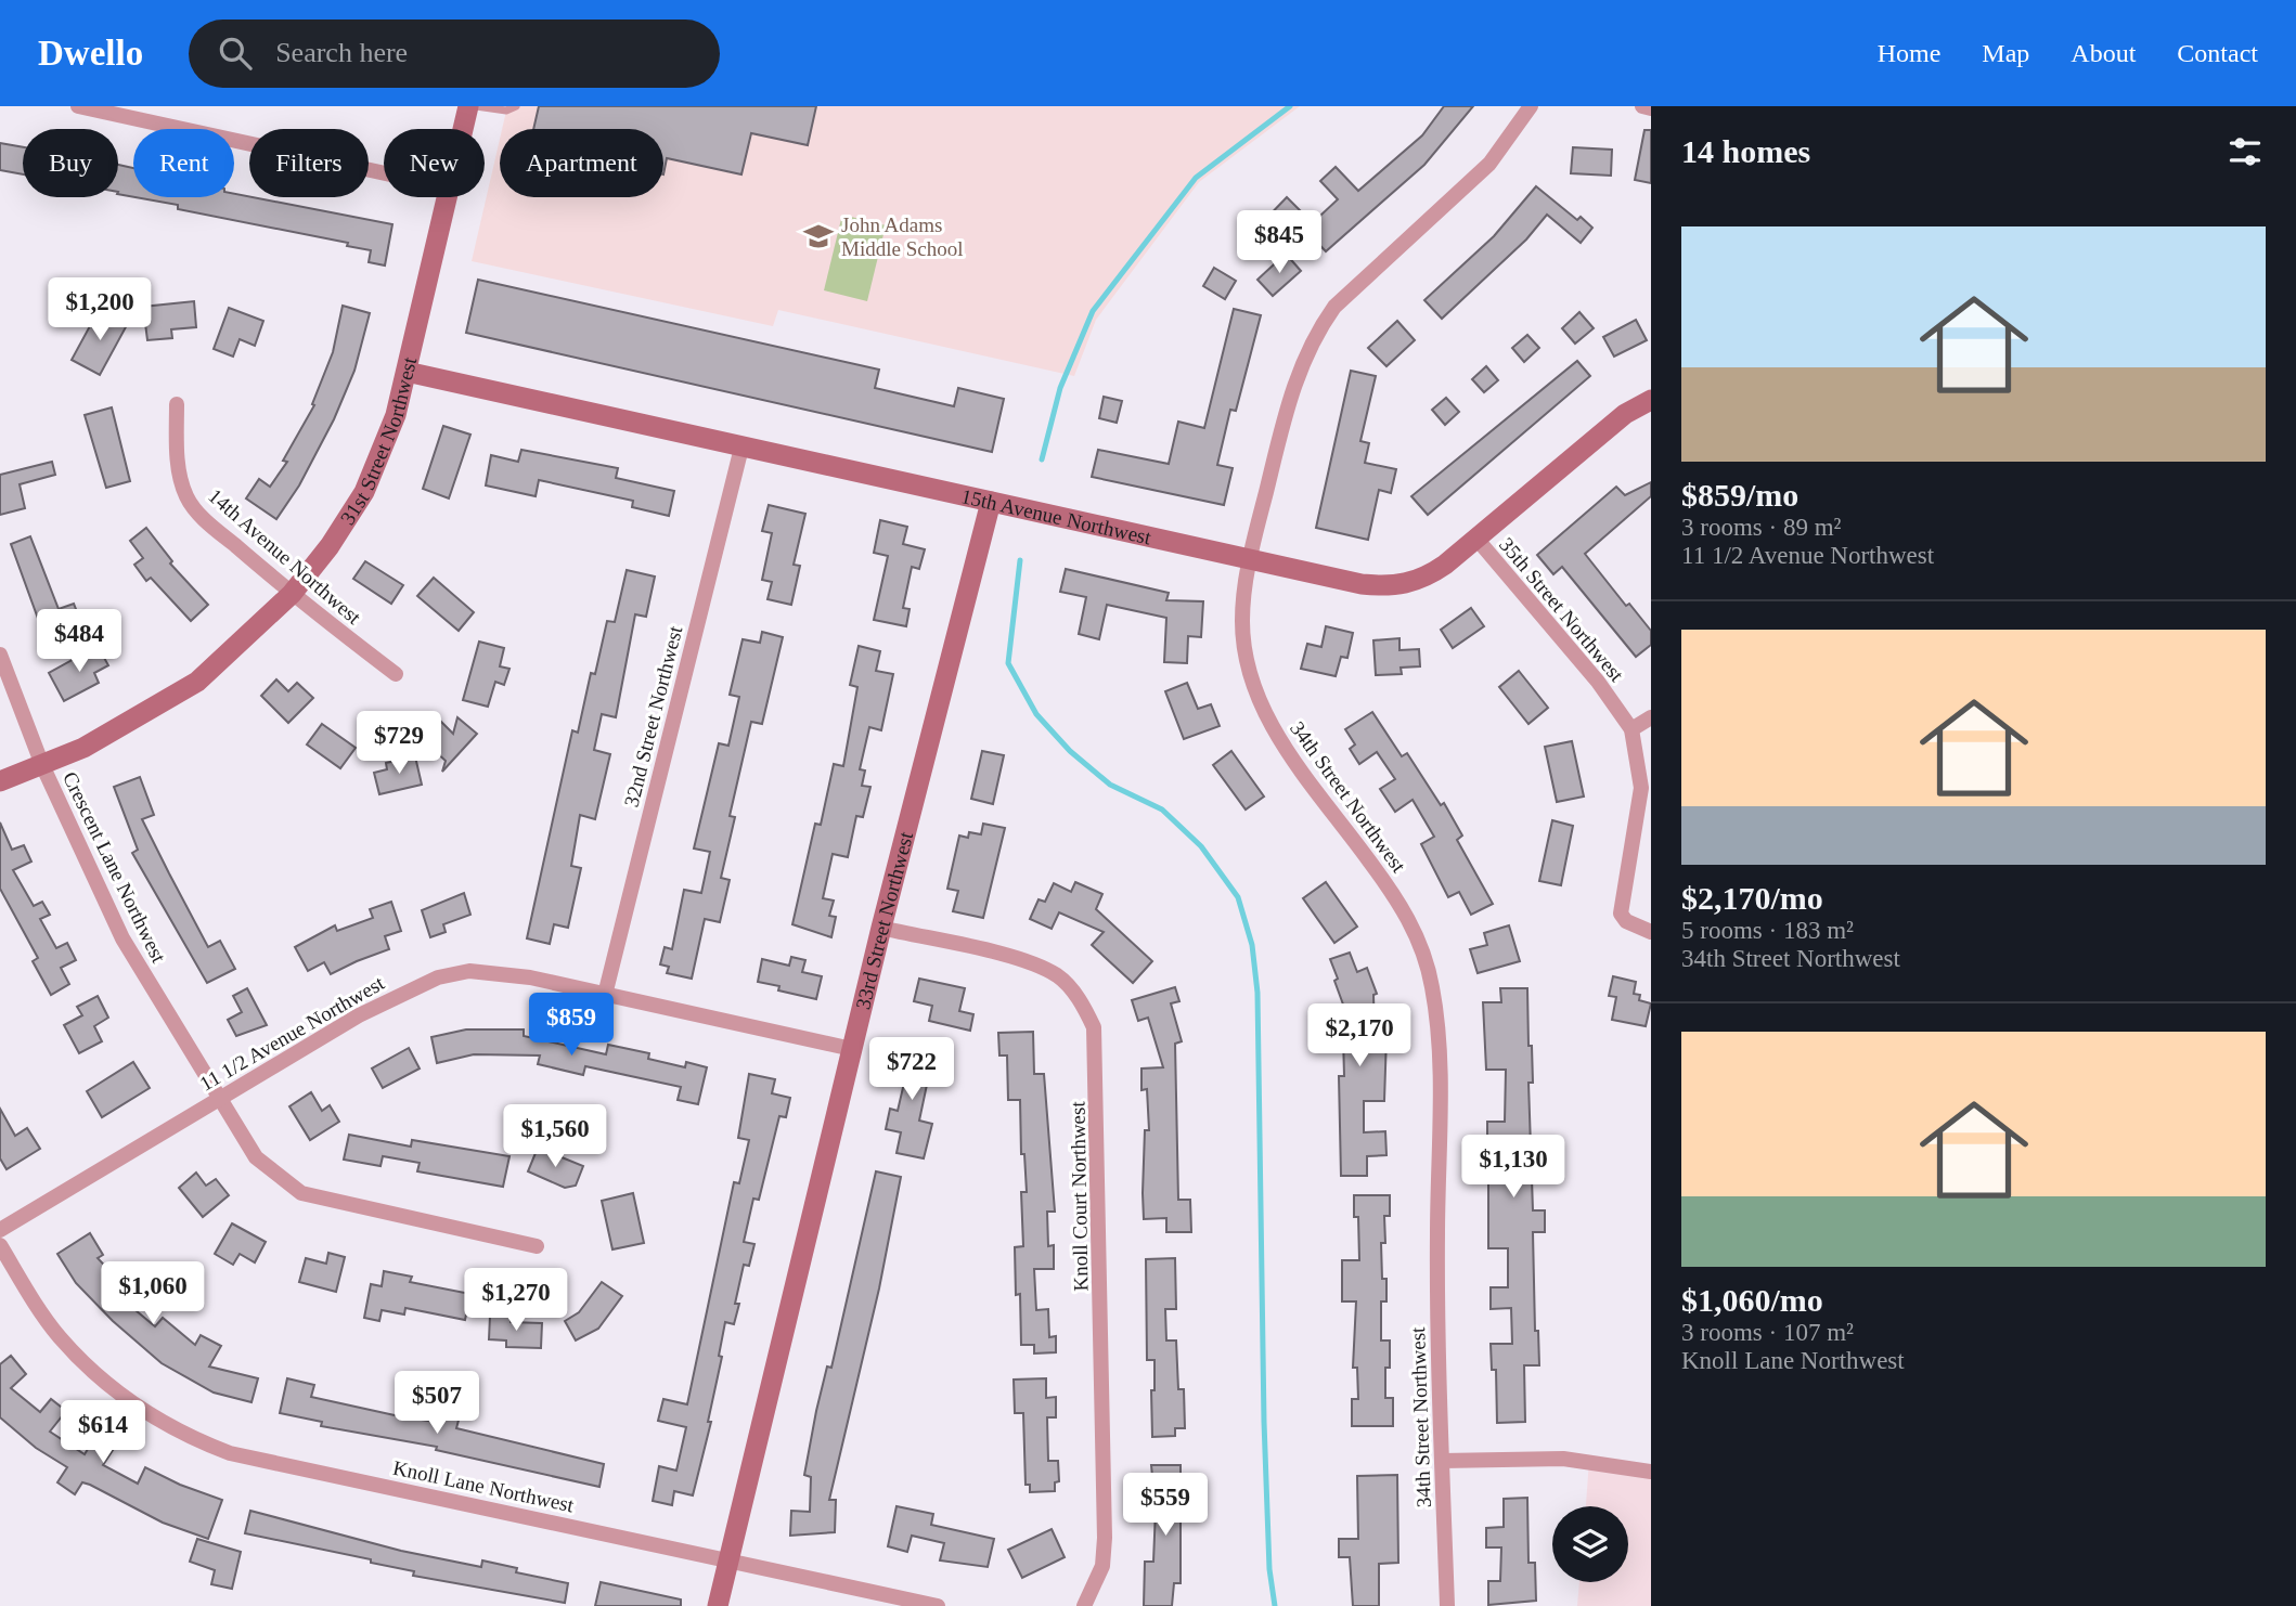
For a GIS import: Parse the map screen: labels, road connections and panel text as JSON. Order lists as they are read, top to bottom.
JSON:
{
  "streets": {
    "street": [
      "31st Street Northwest",
      "15th Avenue Northwest",
      "14th Avenue Northwest",
      "35th Street Northwest",
      "32nd Street Northwest",
      "34th Street Northwest",
      "Crescent Lane Northwest",
      "33rd Street Northwest",
      "11 1/2 Avenue Northwest",
      "Knoll Court Northwest",
      "Knoll Lane Northwest"
    ]
  },
  "crossings": [
    ["31st Street Northwest", "15th Avenue Northwest"],
    ["31st Street Northwest", "14th Avenue Northwest"],
    ["31st Street Northwest", "Crescent Lane Northwest"],
    ["15th Avenue Northwest", "35th Street Northwest"],
    ["15th Avenue Northwest", "32nd Street Northwest"],
    ["15th Avenue Northwest", "34th Street Northwest"],
    ["15th Avenue Northwest", "33rd Street Northwest"],
    ["32nd Street Northwest", "11 1/2 Avenue Northwest"],
    ["Crescent Lane Northwest", "11 1/2 Avenue Northwest"],
    ["33rd Street Northwest", "11 1/2 Avenue Northwest"],
    ["33rd Street Northwest", "Knoll Court Northwest"],
    ["33rd Street Northwest", "Knoll Lane Northwest"]
  ],
  "places": {
    "school or university": ["John Adams Middle School"]
  },
  "page": {
    "header": "Dwello",
    "search": "Search here",
    "nav": [
      "Home",
      "Map",
      "About",
      "Contact"
    ],
    "heading": "14 homes",
    "chip": [
      "Buy",
      "Rent",
      "Filters",
      "New",
      "Apartment"
    ],
    "list": [
      {
        "name": "$859/mo",
        "note": "3 rooms · 89 m² · 11 1/2 Avenue Northwest"
      },
      {
        "name": "$2,170/mo",
        "note": "5 rooms · 183 m² · 34th Street Northwest"
      },
      {
        "name": "$1,060/mo",
        "note": "3 rooms · 107 m² · Knoll Lane Northwest"
      }
    ],
    "price": [
      "$845",
      "$1,200",
      "$484",
      "$729",
      "$859",
      "$2,170",
      "$722",
      "$1,560",
      "$1,130",
      "$1,060",
      "$1,270",
      "$507",
      "$614",
      "$559"
    ]
  }
}
